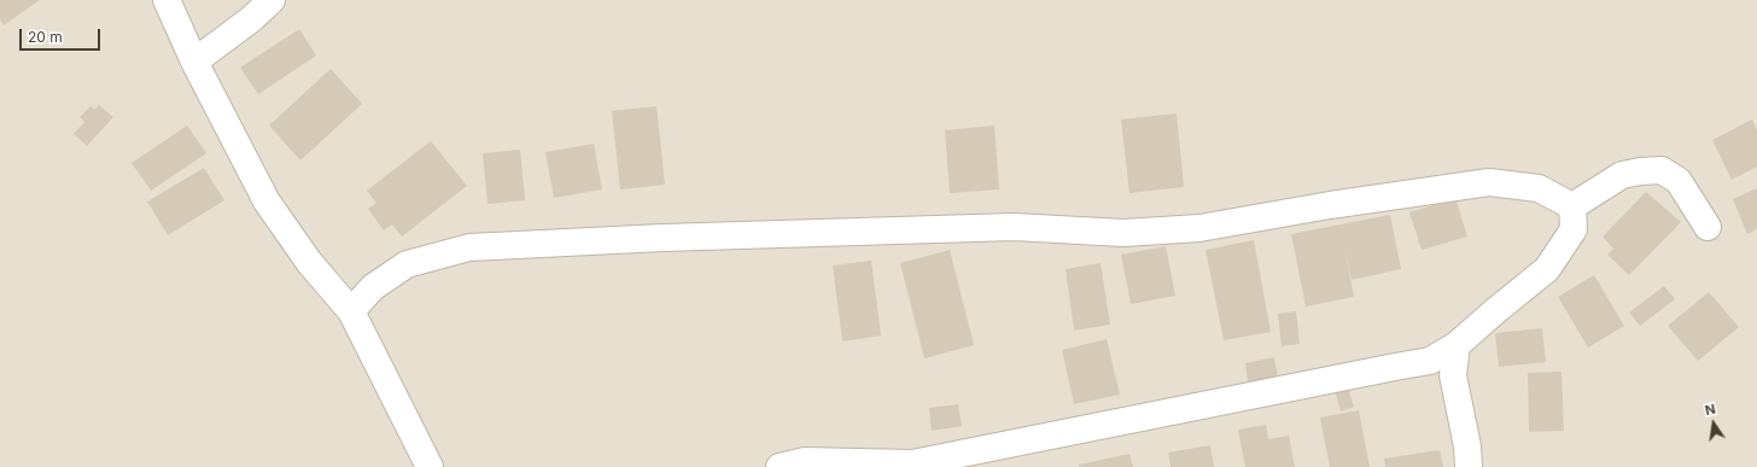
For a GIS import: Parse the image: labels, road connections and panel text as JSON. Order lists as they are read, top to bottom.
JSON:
{
  "scale_bar": "20 m",
  "north": "top"
}
